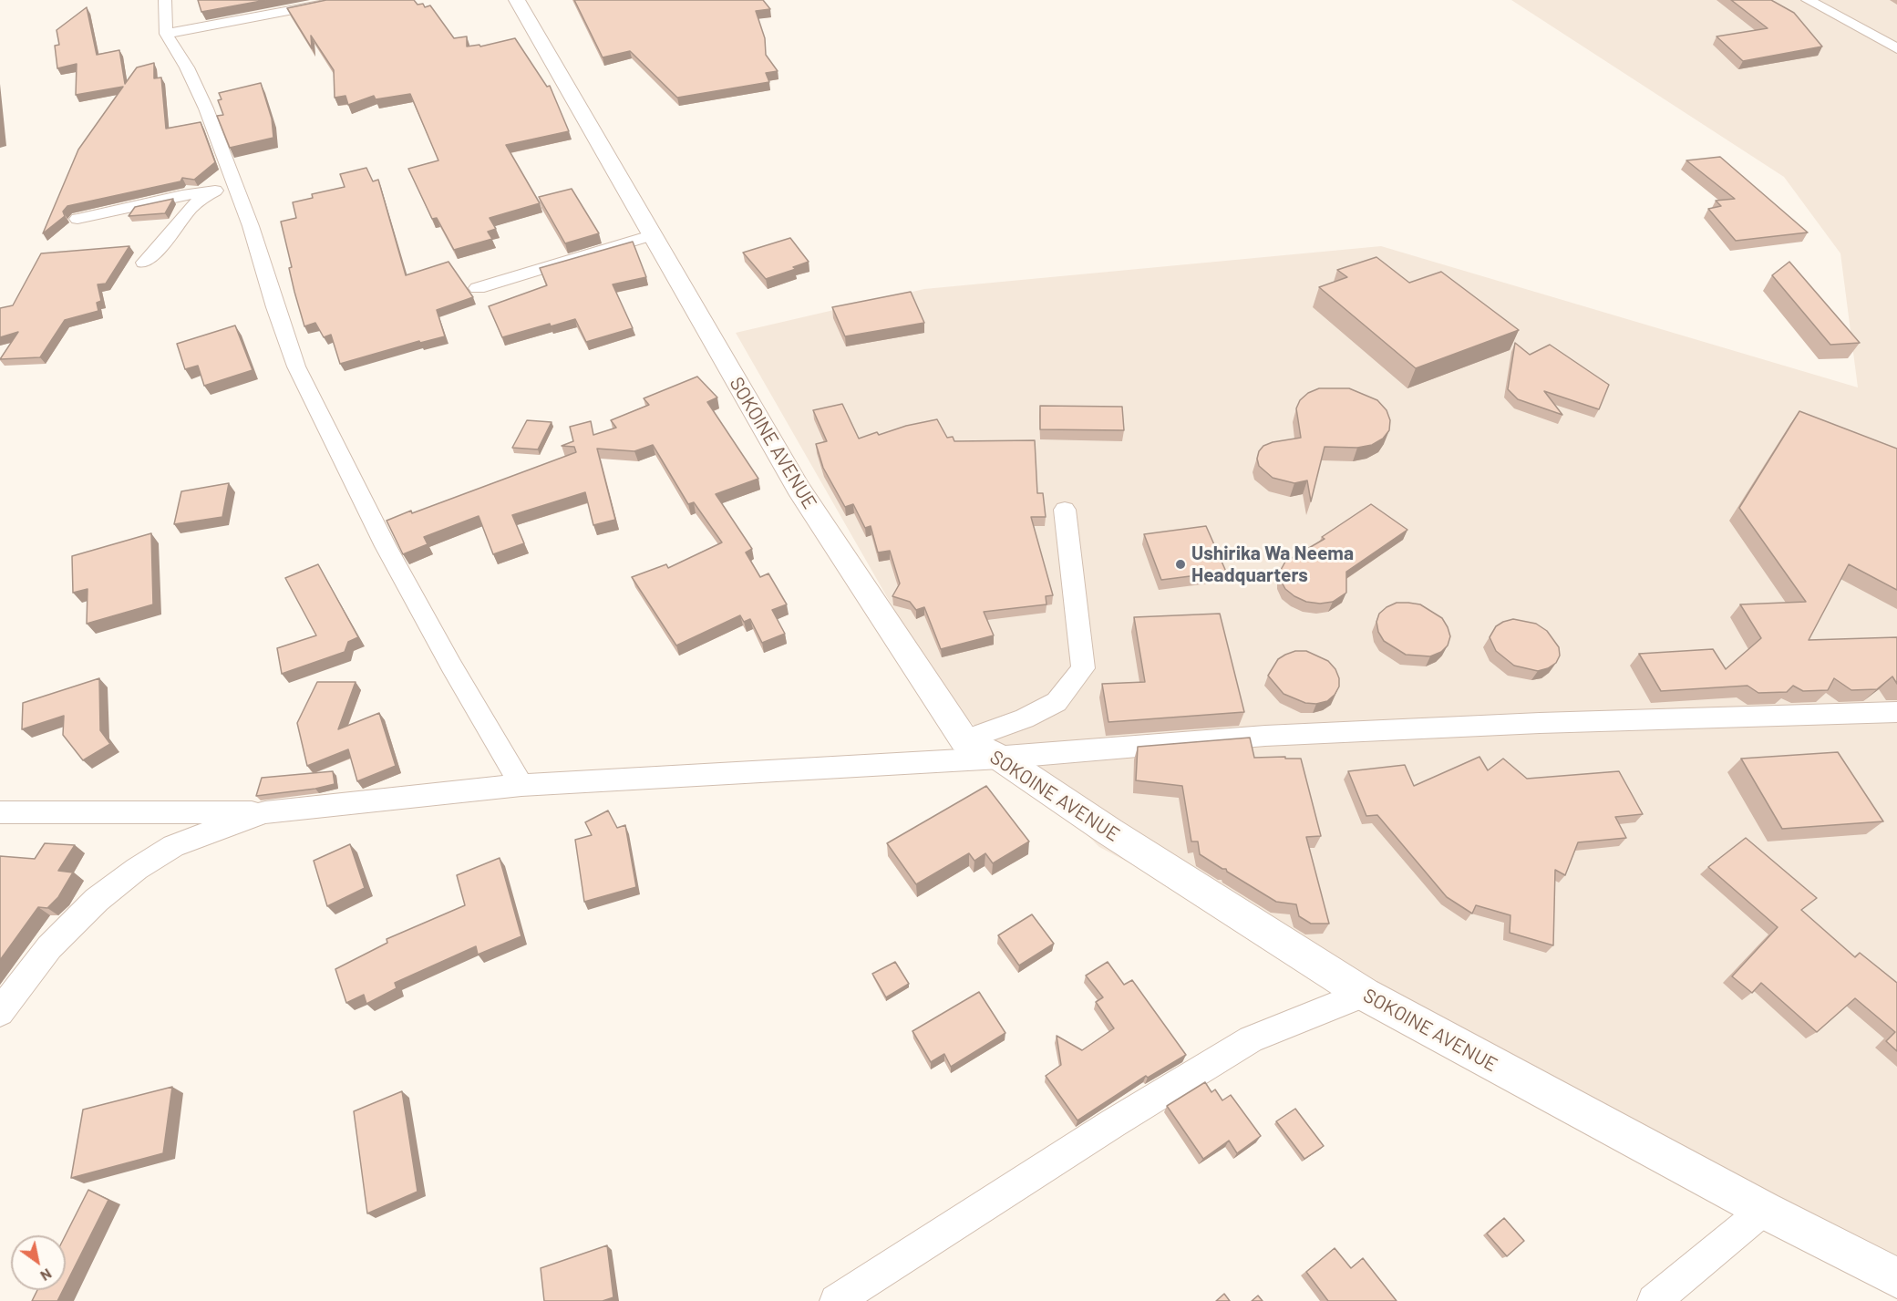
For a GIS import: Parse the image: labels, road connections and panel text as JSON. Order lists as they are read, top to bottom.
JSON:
{
  "streets": {
    "street": ["SOKOINE AVENUE"]
  },
  "places": ["Ushirika Wa Neema Headquarters"],
  "north": "bottom right"
}
